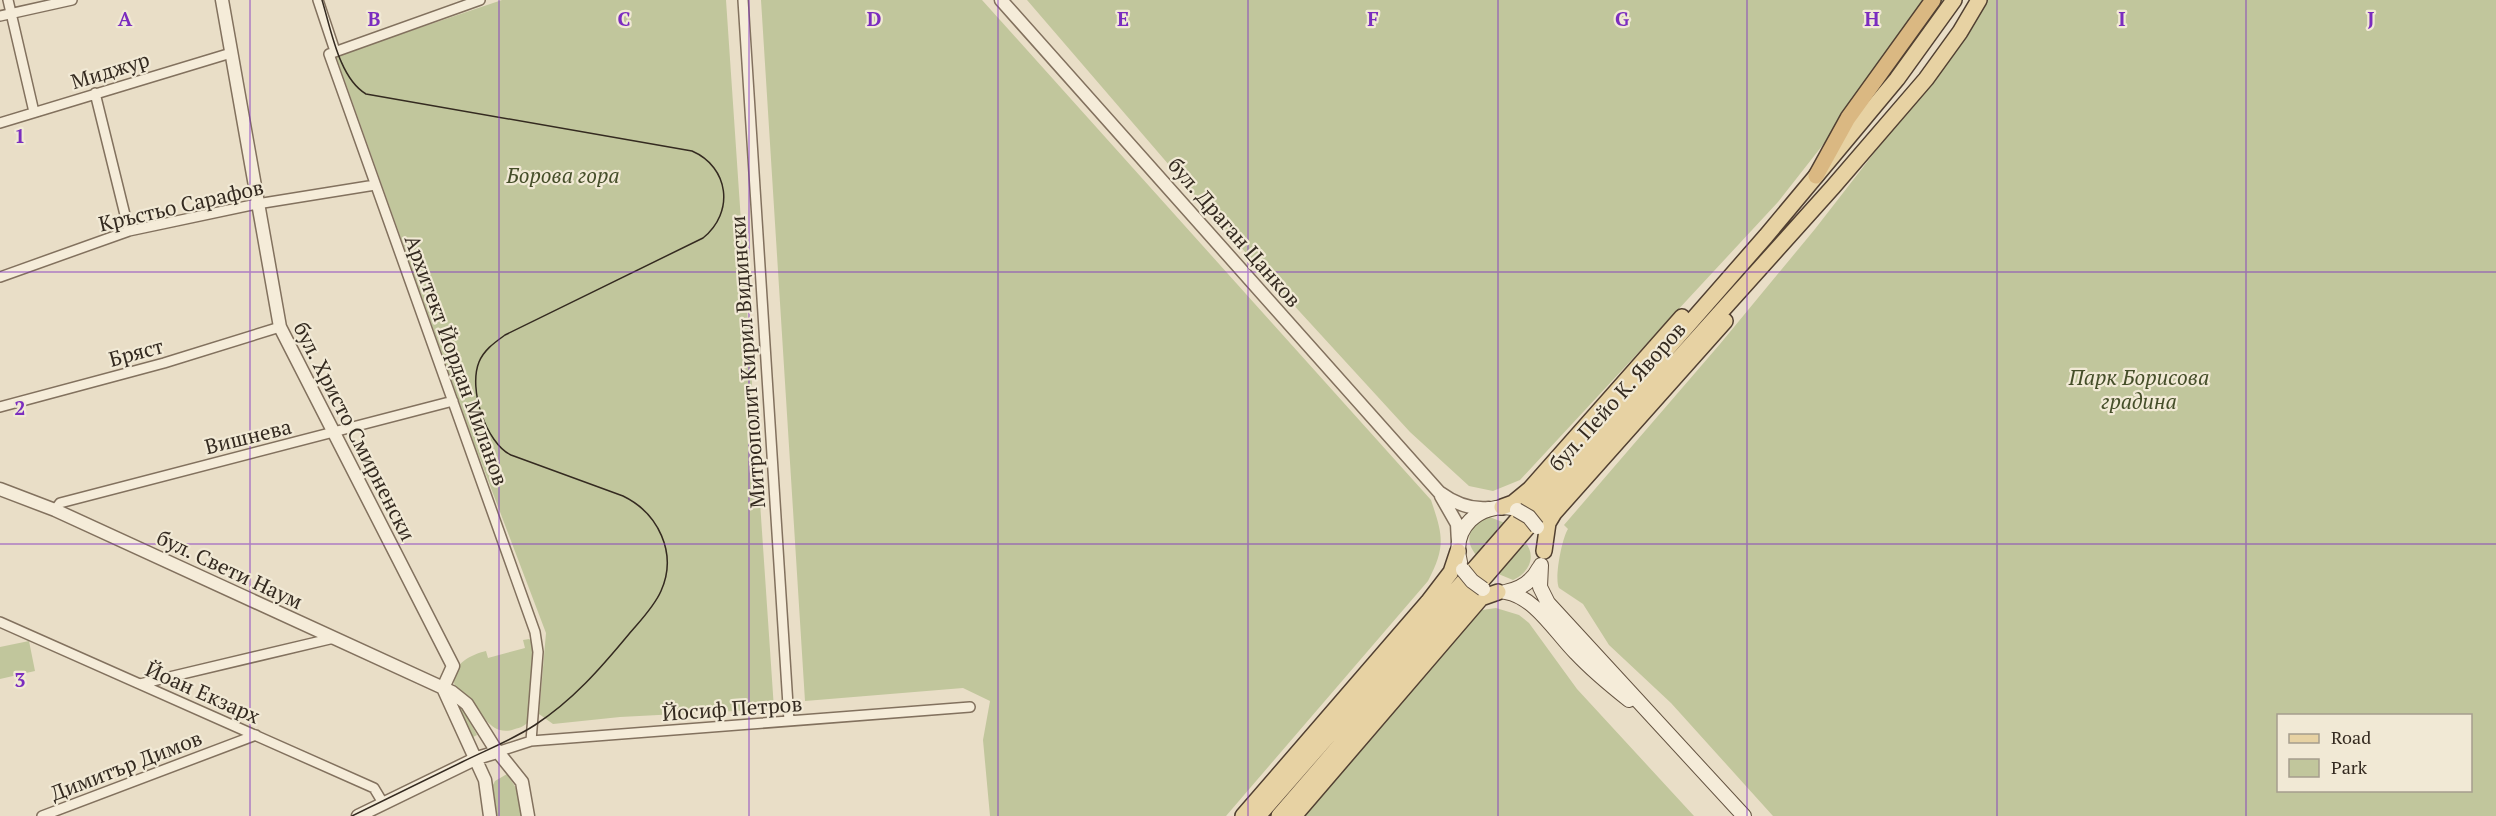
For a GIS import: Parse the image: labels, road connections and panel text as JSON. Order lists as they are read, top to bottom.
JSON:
{
  "streets": {
    "main road": ["бул. Пейо К. Яворов"],
    "street": [
      "Миджур",
      "Кръстьо Сарафов",
      "бул. Драган Цанков",
      "Бряст",
      "Архитект Йордан Миланов",
      "Митрополит Кирил Видински",
      "бул. Христо Смирненски",
      "Вишнева",
      "бул. Свети Наум",
      "Йоан Екзарх",
      "Йосиф Петров",
      "Димитър Димов"
    ]
  },
  "crossings": [
    ["Миджур", "бул. Христо Смирненски"],
    ["Кръстьо Сарафов", "Архитект Йордан Миланов"],
    ["Кръстьо Сарафов", "бул. Христо Смирненски"],
    ["Бряст", "бул. Христо Смирненски"],
    ["Архитект Йордан Миланов", "Вишнева"],
    ["Архитект Йордан Миланов", "Йосиф Петров"],
    ["Митрополит Кирил Видински", "Йосиф Петров"],
    ["бул. Христо Смирненски", "Вишнева"],
    ["бул. Христо Смирненски", "бул. Свети Наум"],
    ["Вишнева", "бул. Свети Наум"],
    ["бул. Свети Наум", "Йосиф Петров"],
    ["Йоан Екзарх", "Димитър Димов"]
  ],
  "parks": ["Борова гора", "Парк Борисова градина"],
  "legend": ["Road", "Park"],
  "grid": {
    "columns": [
      "A",
      "B",
      "C",
      "D",
      "E",
      "F",
      "G",
      "H",
      "I",
      "J"
    ],
    "rows": ["1", "2", "3"]
  }
}
